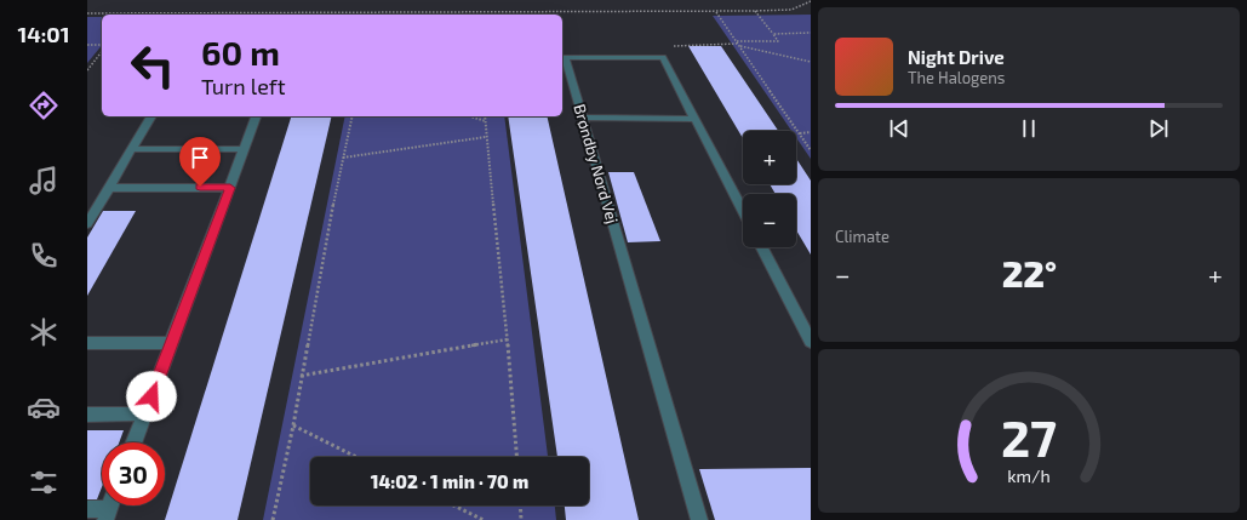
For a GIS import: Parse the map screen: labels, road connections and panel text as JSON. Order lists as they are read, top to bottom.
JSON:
{
  "streets": {
    "street": ["Brøndby Nord Vej"]
  },
  "page": {
    "tabs": "14:01",
    "turn": ["60 m", "Turn left"],
    "song": ["Night Drive", "The Halogens"],
    "map_buttons": ["+", "−"],
    "tile": "Climate",
    "heat": ["−", "22°", "+"],
    "limit": "30",
    "trip": "14:02 · 1 min · 70 m",
    "gauge": ["27", "km/h"]
  }
}
